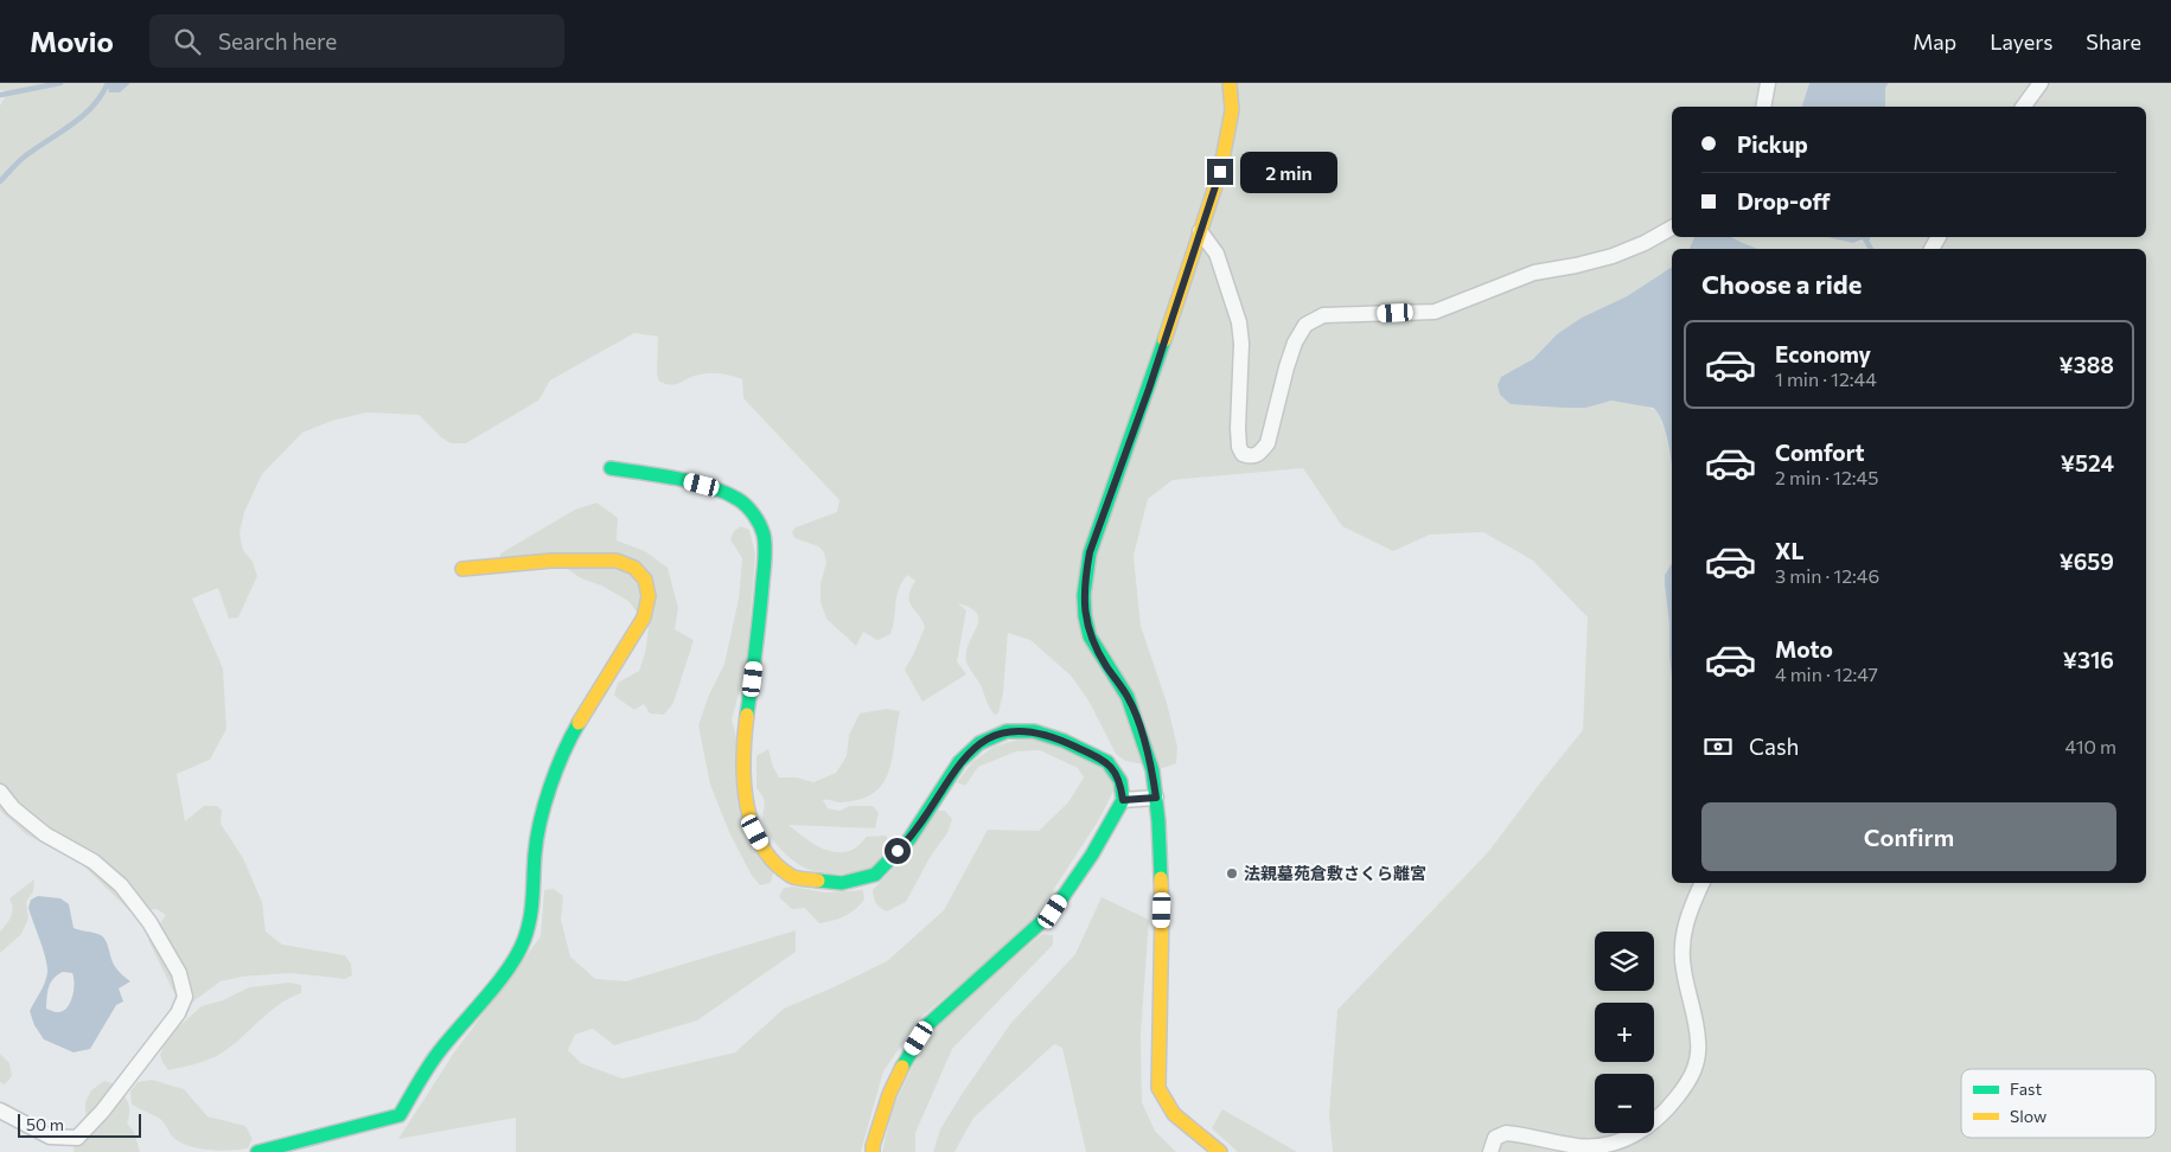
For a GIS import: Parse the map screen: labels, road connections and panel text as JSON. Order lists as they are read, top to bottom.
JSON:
{
  "places": ["法親墓苑倉敷さくら離宮"],
  "legend": ["Fast", "Slow"],
  "scale_bar": "50 m",
  "page": {
    "header": "Movio",
    "search": "Search here",
    "nav": ["Map", "Layers", "Share"],
    "banner": ["Pickup", "Drop-off"],
    "bubble": "2 min",
    "heading": "Choose a ride",
    "list": [
      {
        "name": "Economy",
        "note": "1 min · 12:44",
        "value": "¥388"
      },
      {
        "name": "Comfort",
        "note": "2 min · 12:45",
        "value": "¥524"
      },
      {
        "name": "XL",
        "note": "3 min · 12:46",
        "value": "¥659"
      },
      {
        "name": "Moto",
        "note": "4 min · 12:47",
        "value": "¥316"
      }
    ],
    "pay": ["Cash", "410 m"],
    "buttons": "Confirm",
    "map_buttons": ["+", "−"],
    "scale": "50 m"
  }
}
